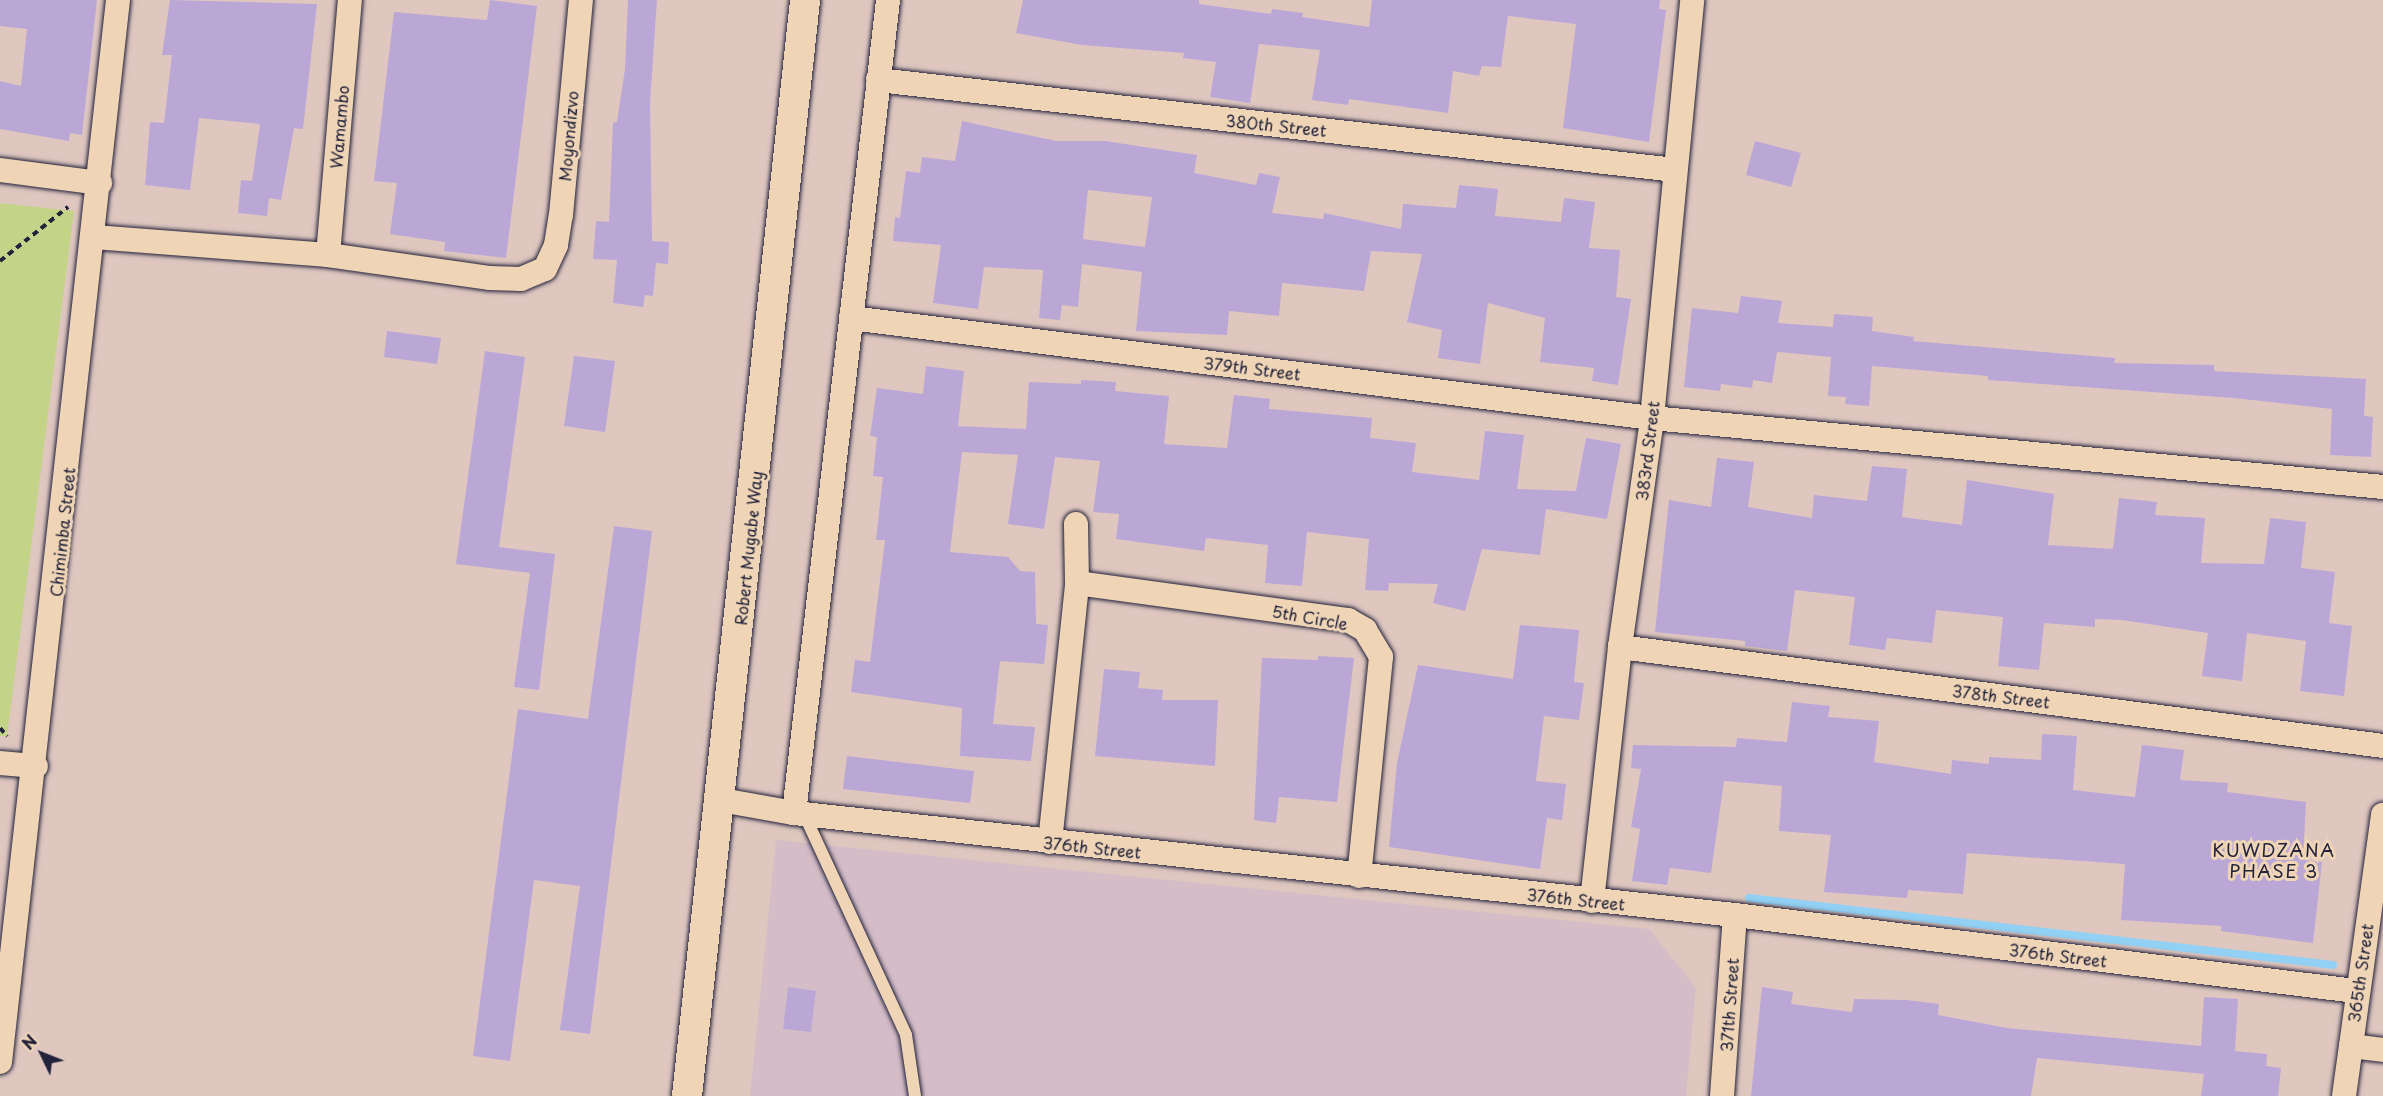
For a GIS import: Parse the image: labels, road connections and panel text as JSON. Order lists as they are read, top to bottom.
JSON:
{
  "streets": {
    "street": [
      "380th Street",
      "Wamambo",
      "Moyondizvo",
      "379th Street",
      "383rd Street",
      "Chimimba Street",
      "Robert Mugabe Way",
      "5th Circle",
      "378th Street",
      "376th Street",
      "365th Street",
      "371th Street"
    ]
  },
  "crossings": [
    ["380th Street", "383rd Street"],
    ["Wamambo", "Moyondizvo"],
    ["379th Street", "383rd Street"],
    ["383rd Street", "378th Street"],
    ["383rd Street", "376th Street"],
    ["Robert Mugabe Way", "376th Street"],
    ["5th Circle", "376th Street"],
    ["376th Street", "365th Street"],
    ["376th Street", "371th Street"]
  ],
  "districts": ["KUWDZANA PHASE 3"],
  "north": "top left"
}
